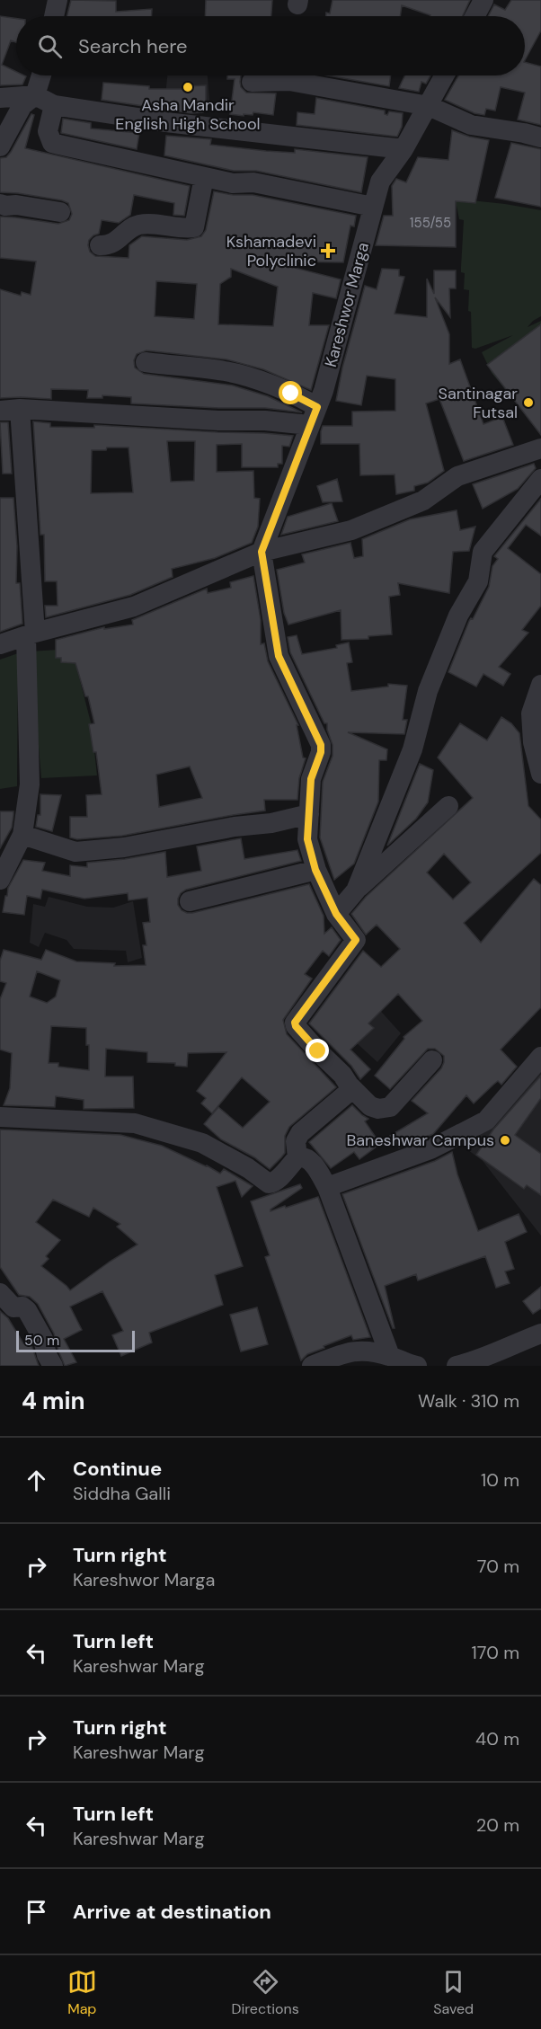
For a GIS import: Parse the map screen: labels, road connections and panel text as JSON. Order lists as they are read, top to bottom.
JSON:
{
  "streets": {
    "street": ["Kareshwor Marga"]
  },
  "places": {
    "other": ["Asha Mandir English High School", "Santinagar Futsal", "Baneshwar Campus"],
    "health": ["Kshamadevi Polyclinic"]
  },
  "house_numbers": ["155/55"],
  "scale_bar": "50 m",
  "page": {
    "search": "Search here",
    "scale": "50 m",
    "heading": ["4 min", "Walk · 310 m"],
    "list": [
      ["Continue", "Siddha Galli", "10 m"],
      ["Turn right", "Kareshwor Marga", "70 m"],
      ["Turn left", "Kareshwar Marg", "170 m"],
      ["Turn right", "Kareshwar Marg", "40 m"],
      ["Turn left", "Kareshwar Marg", "20 m"],
      "Arrive at destination"
    ],
    "nav": ["Map", "Directions", "Saved"]
  }
}
